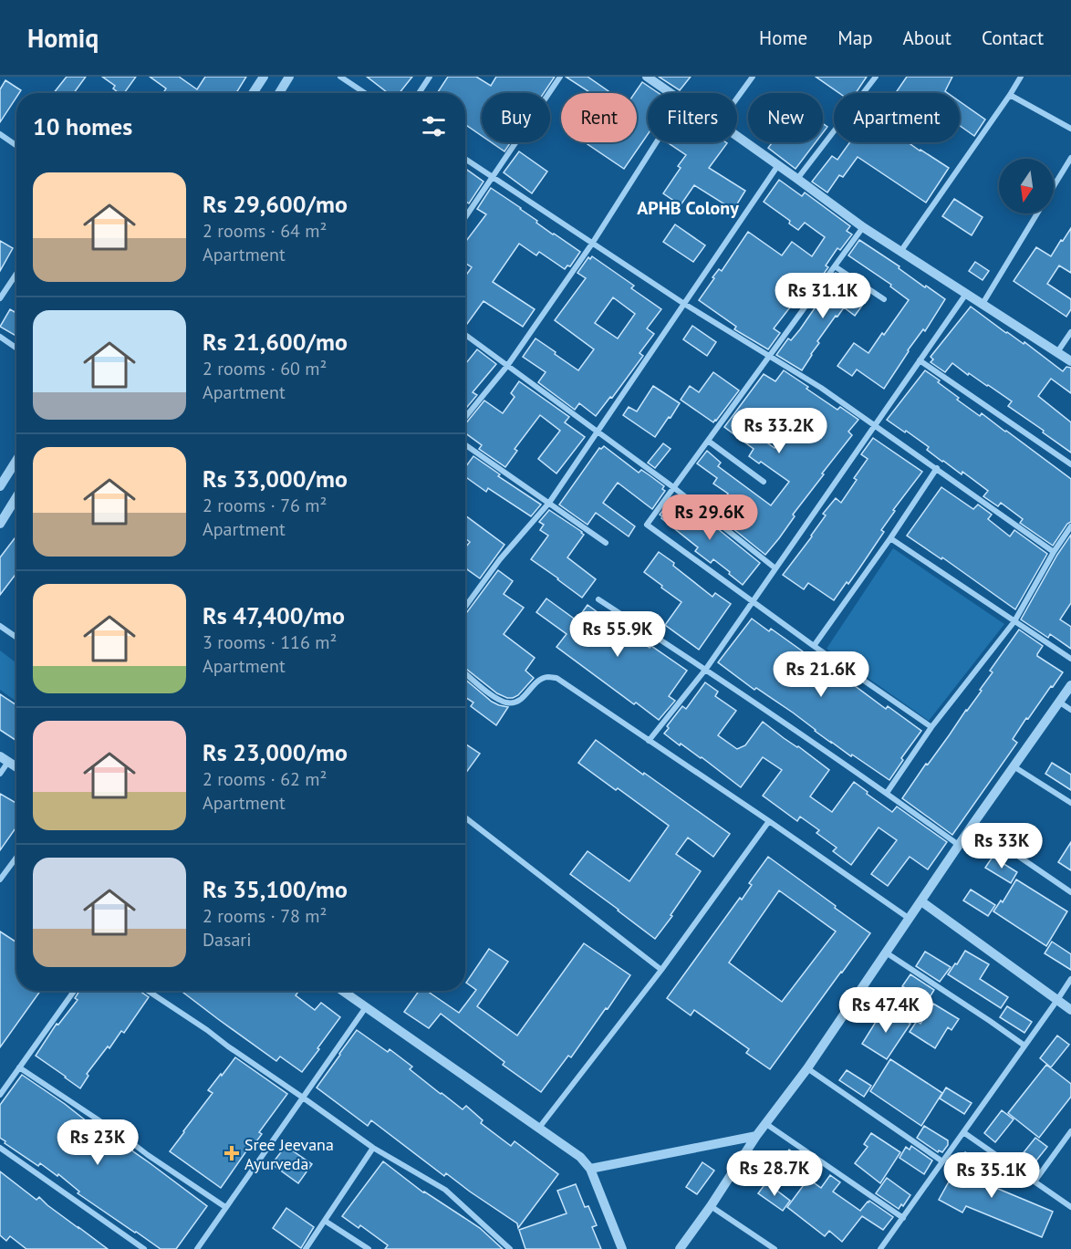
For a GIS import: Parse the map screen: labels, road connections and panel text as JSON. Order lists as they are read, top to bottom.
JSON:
{
  "districts": ["APHB Colony"],
  "places": {
    "health": ["Sree Jeevana Ayurveda"]
  },
  "north": "bottom",
  "page": {
    "header": "Homiq",
    "nav": [
      "Home",
      "Map",
      "About",
      "Contact"
    ],
    "chip": [
      "Buy",
      "Rent",
      "Filters",
      "New",
      "Apartment"
    ],
    "heading": "10 homes",
    "list": [
      {
        "name": "Rs 29,600/mo",
        "note": "2 rooms · 64 m² · Apartment"
      },
      {
        "name": "Rs 21,600/mo",
        "note": "2 rooms · 60 m² · Apartment"
      },
      {
        "name": "Rs 33,000/mo",
        "note": "2 rooms · 76 m² · Apartment"
      },
      {
        "name": "Rs 47,400/mo",
        "note": "3 rooms · 116 m² · Apartment"
      },
      {
        "name": "Rs 23,000/mo",
        "note": "2 rooms · 62 m² · Apartment"
      },
      {
        "name": "Rs 35,100/mo",
        "note": "2 rooms · 78 m² · Dasari"
      }
    ],
    "price": [
      "Rs 31.1K",
      "Rs 33.2K",
      "Rs 29.6K",
      "Rs 55.9K",
      "Rs 21.6K",
      "Rs 33K",
      "Rs 47.4K",
      "Rs 23K",
      "Rs 28.7K",
      "Rs 35.1K"
    ]
  }
}
